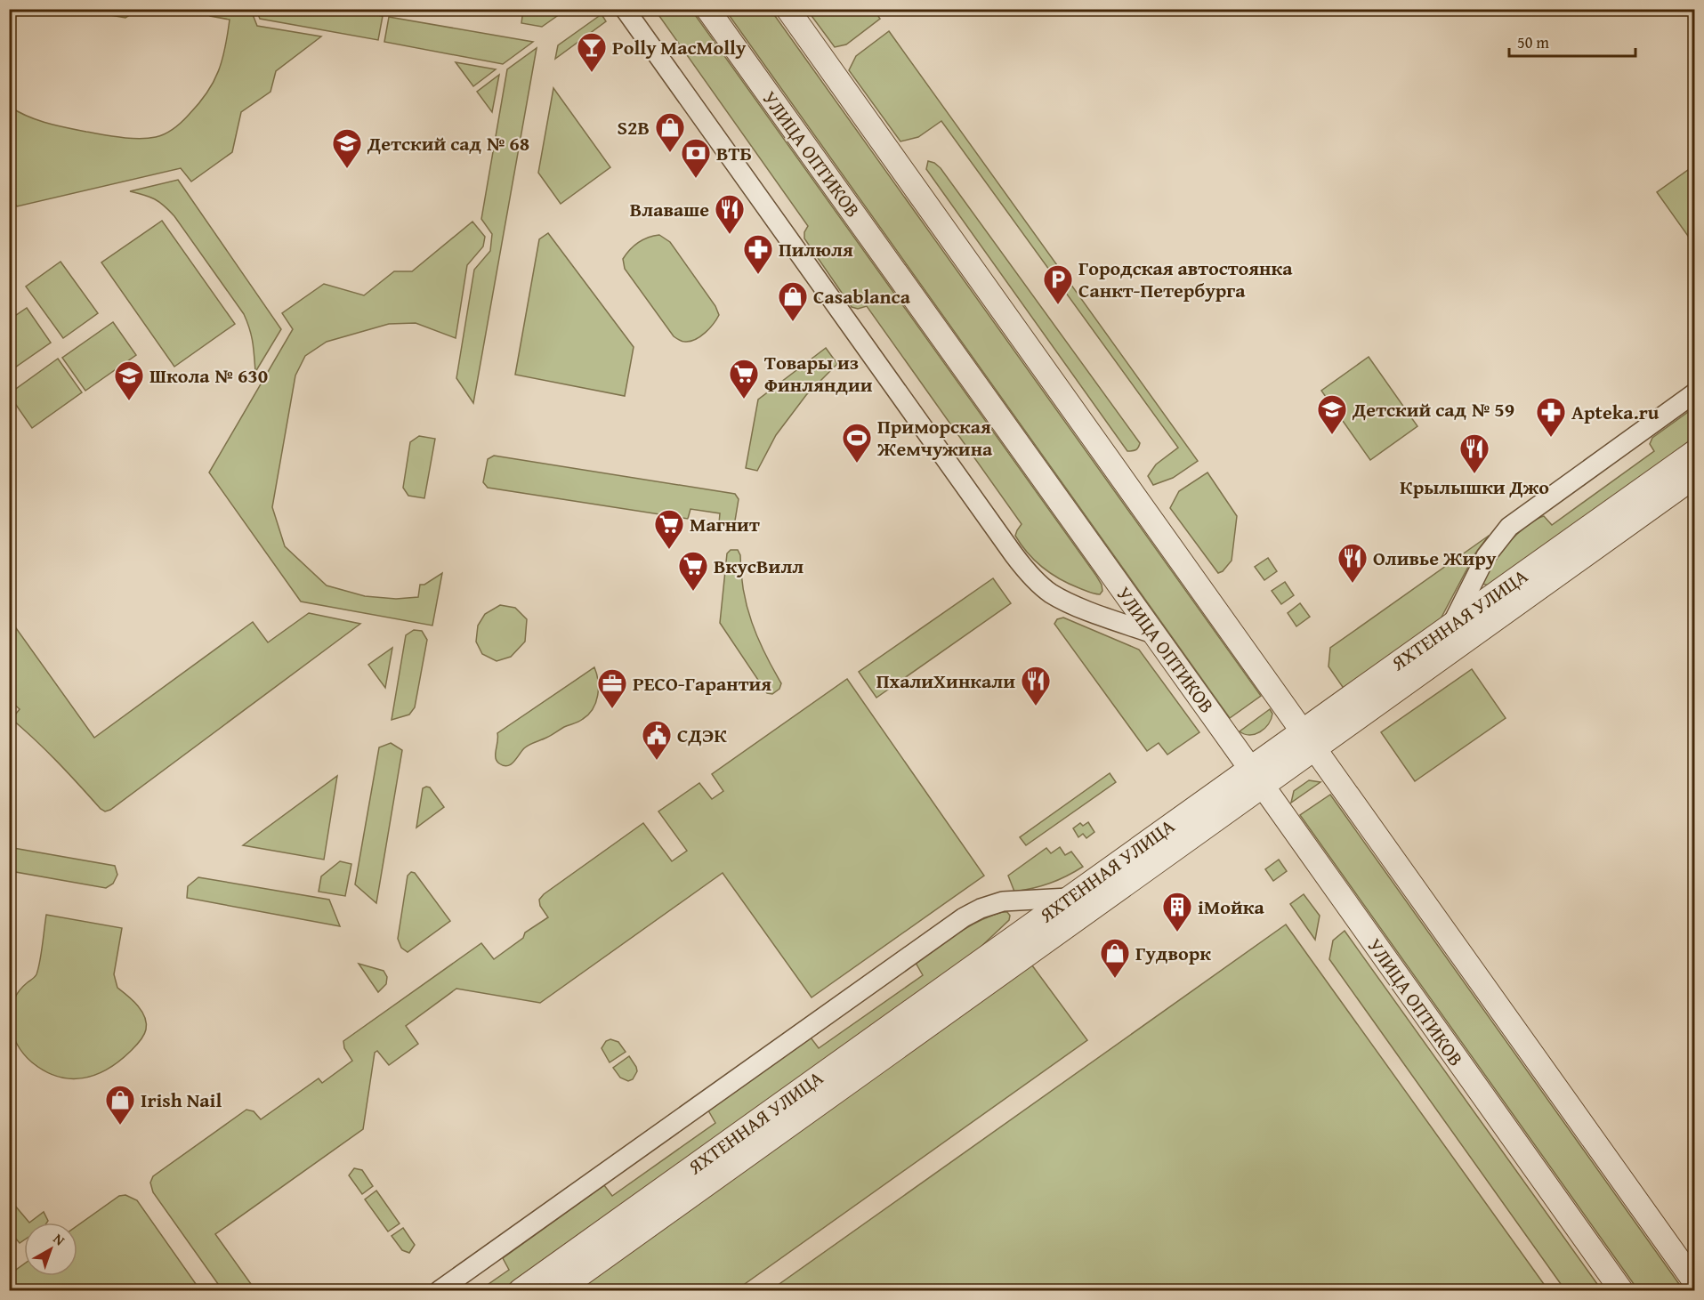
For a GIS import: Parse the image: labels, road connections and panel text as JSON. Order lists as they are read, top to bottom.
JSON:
{
  "streets": {
    "street": ["УЛИЦА ОПТИКОВ", "ЯХТЕННАЯ УЛИЦА"]
  },
  "crossings": [
    ["УЛИЦА ОПТИКОВ", "ЯХТЕННАЯ УЛИЦА"]
  ],
  "places": {
    "bar": ["Polly MacMolly"],
    "shop": [
      "S2B",
      "Casablanca",
      "Гудворк",
      "Irish Nail"
    ],
    "school or university": ["Детский сад № 68", "Школа № 630", "Детский сад № 59"],
    "bank": ["ВТБ"],
    "restaurant": [
      "Влаваше",
      "Крылышки Джо",
      "Оливье Жиру",
      "ПхалиХинкали"
    ],
    "pharmacy": ["Пилюля", "Apteka.ru"],
    "parking": ["Городская автостоянка Санкт-Петербурга"],
    "supermarket": ["Товары из Финляндии", "Магнит", "ВкусВилл"],
    "sports": ["Приморская Жемчужина"],
    "office": ["РЕСО-Гарантия"],
    "public building": ["СДЭК"],
    "building": ["iМойка"]
  },
  "scale_bar": "50 m",
  "north": "top right"
}
